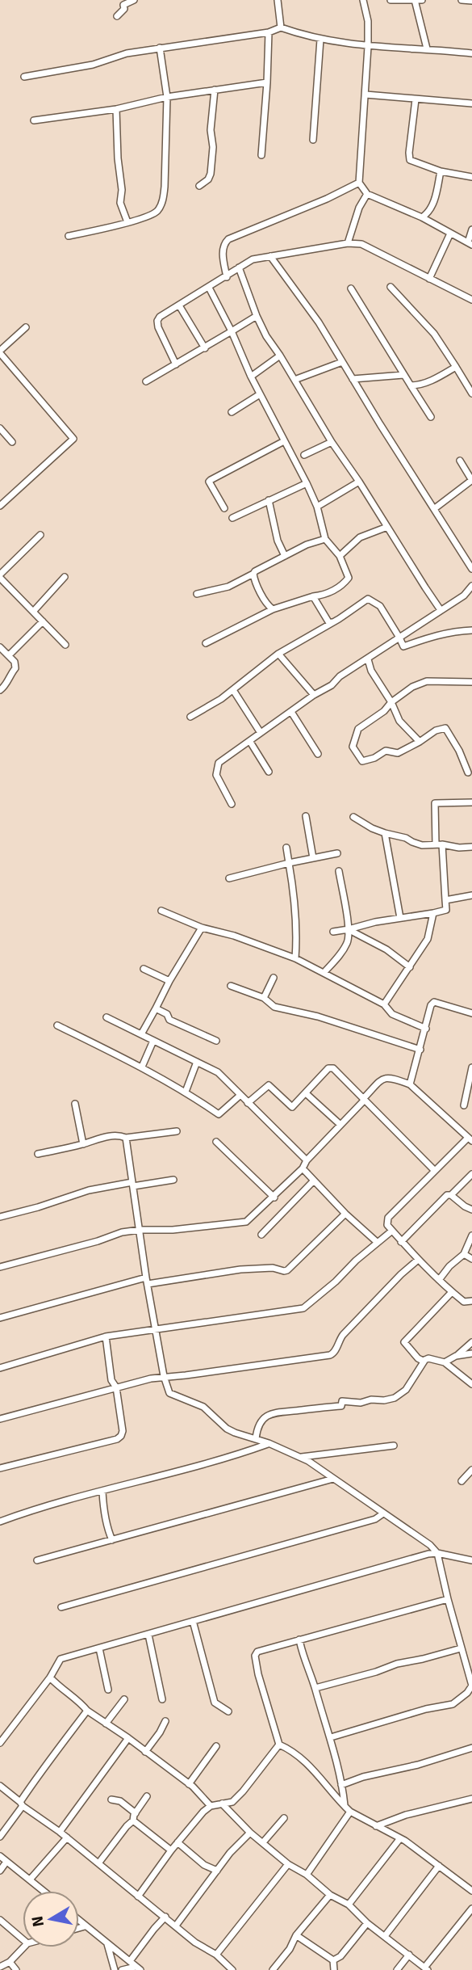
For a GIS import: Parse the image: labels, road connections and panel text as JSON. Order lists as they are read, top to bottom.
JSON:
{
  "north": "left"
}
